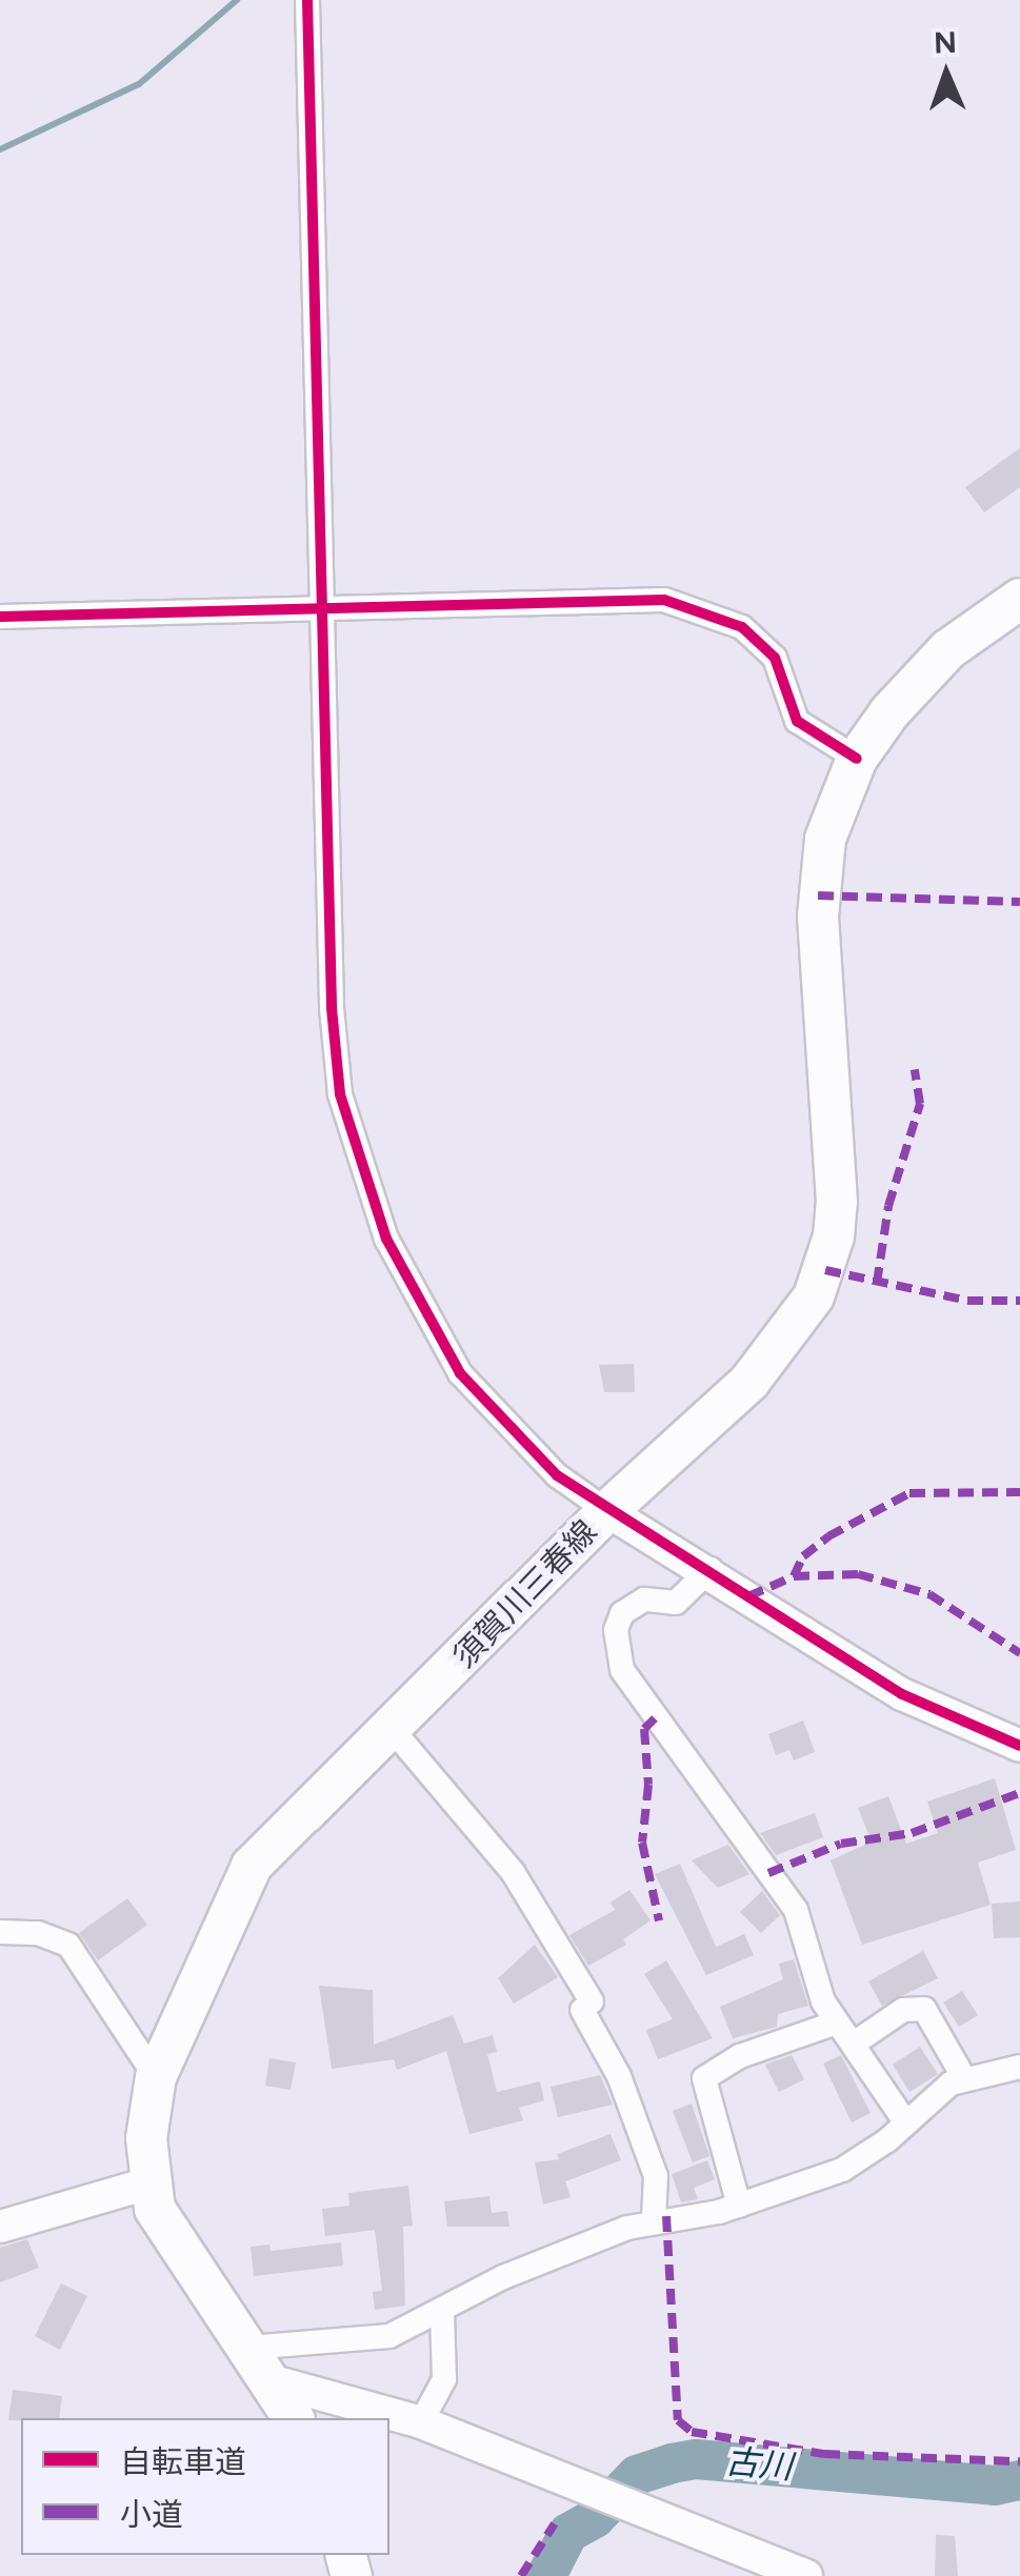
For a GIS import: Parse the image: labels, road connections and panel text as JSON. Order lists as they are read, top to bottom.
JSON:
{
  "streets": {
    "main road": ["須賀川三春線"]
  },
  "water": ["古川"],
  "legend": ["自転車道", "小道"],
  "north": "top"
}
